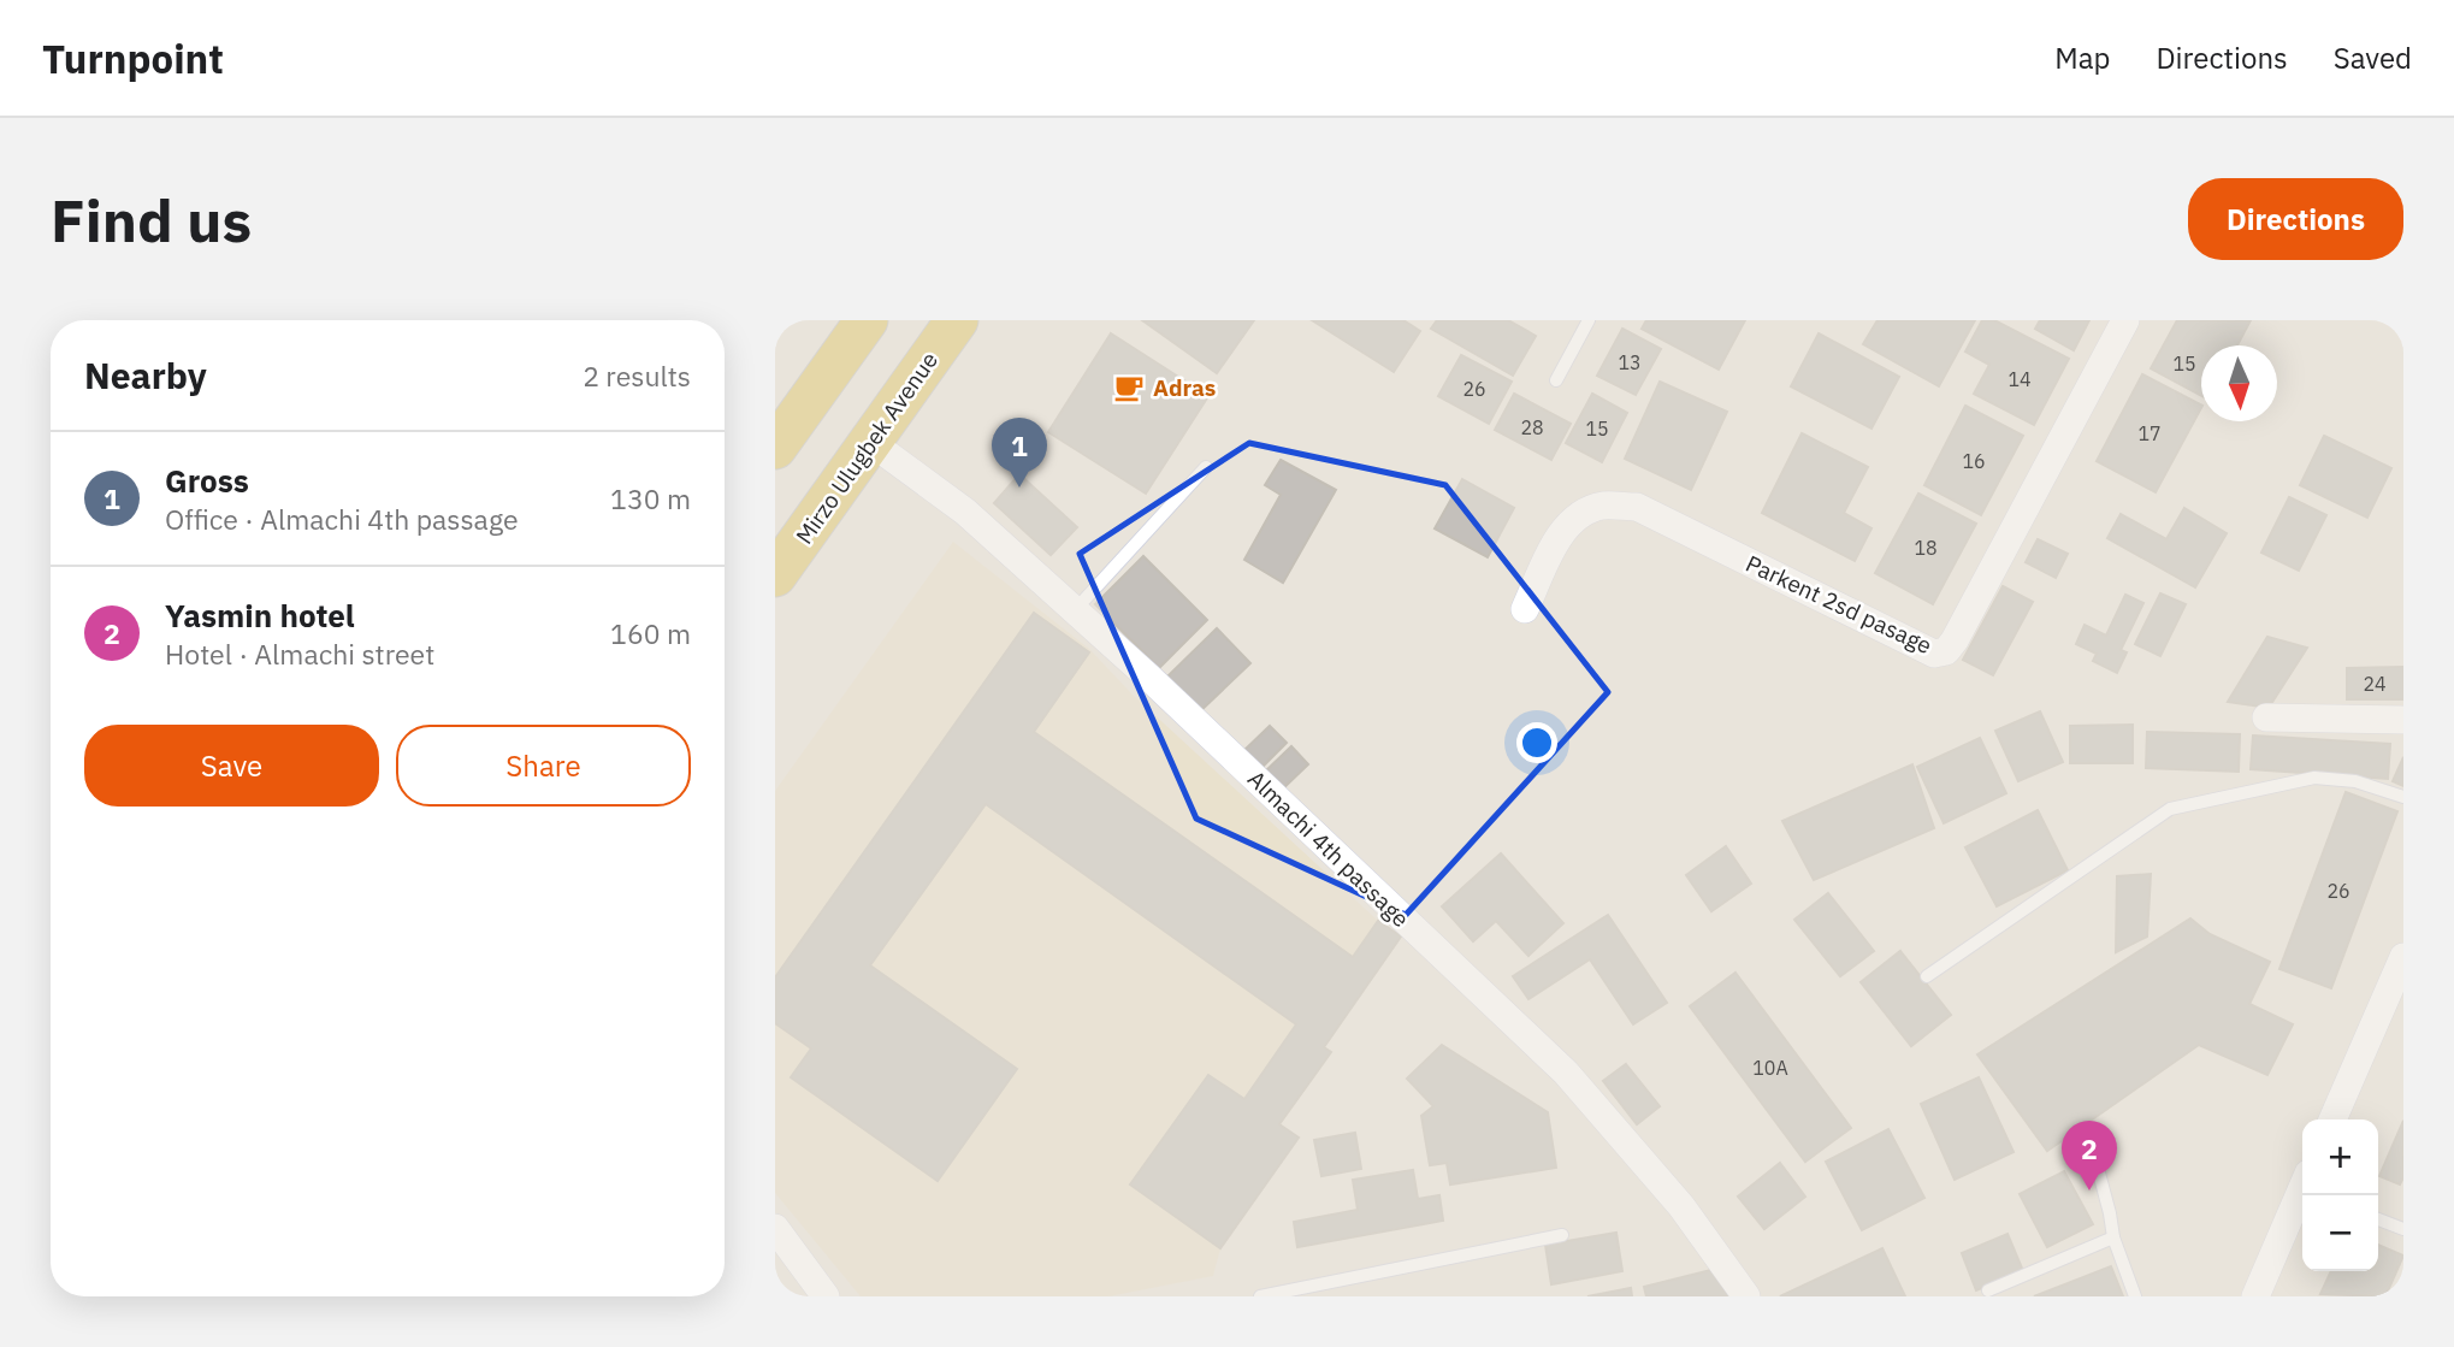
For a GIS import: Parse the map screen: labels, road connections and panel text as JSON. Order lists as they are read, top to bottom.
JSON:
{
  "streets": {
    "main road": ["Mirzo Ulugbek Avenue"],
    "street": ["Parkent 2sd pasage", "Almachi 4th passage"]
  },
  "crossings": [
    ["Mirzo Ulugbek Avenue", "Almachi 4th passage"]
  ],
  "places": {
    "cafe": ["Adras"]
  },
  "house_numbers": [
    "13",
    "15",
    "14",
    "26",
    "28",
    "15",
    "17",
    "16",
    "18",
    "24",
    "26",
    "10А"
  ],
  "north": "bottom",
  "page": {
    "header": "Turnpoint",
    "nav": ["Map", "Directions", "Saved"],
    "buttons": [
      "Directions",
      ["Save", "Share"]
    ],
    "title": "Find us",
    "heading": ["Nearby", "2 results"],
    "pins": ["1", "2"],
    "list": [
      {
        "mark": "1",
        "name": "Gross",
        "note": "Office · Almachi 4th passage",
        "value": "130 m"
      },
      {
        "mark": "2",
        "name": "Yasmin hotel",
        "note": "Hotel · Almachi street",
        "value": "160 m"
      }
    ],
    "map_buttons": ["+", "−"]
  }
}
